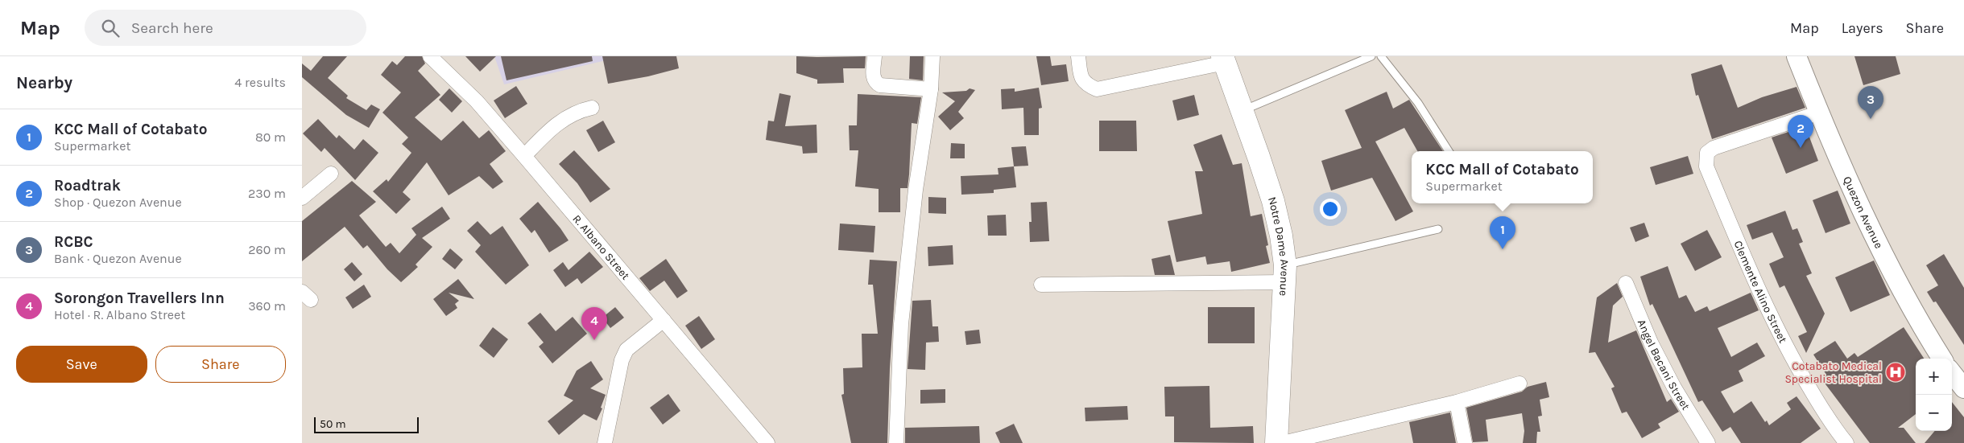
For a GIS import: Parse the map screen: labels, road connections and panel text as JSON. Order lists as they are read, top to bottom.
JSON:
{
  "streets": {
    "main road": ["Quezon Avenue", "Notre Dame Avenue"],
    "street": ["R. Albano Street", "Clemente Alino Street", "Angel Bacani Street"]
  },
  "crossings": [
    ["Quezon Avenue", "Clemente Alino Street"]
  ],
  "places": {
    "hospital": ["Cotabato Medical Specialist Hospital"]
  },
  "scale_bar": "50 m",
  "page": {
    "header": "Map",
    "search": "Search here",
    "nav": ["Map", "Layers", "Share"],
    "heading": ["Nearby", "4 results"],
    "pins": [
      "3",
      "2",
      "1",
      "4"
    ],
    "list": [
      {
        "mark": "1",
        "name": "KCC Mall of Cotabato",
        "note": "Supermarket",
        "value": "80 m"
      },
      {
        "mark": "2",
        "name": "Roadtrak",
        "note": "Shop · Quezon Avenue",
        "value": "230 m"
      },
      {
        "mark": "3",
        "name": "RCBC",
        "note": "Bank · Quezon Avenue",
        "value": "260 m"
      },
      {
        "mark": "4",
        "name": "Sorongon Travellers Inn",
        "note": "Hotel · R. Albano Street",
        "value": "360 m"
      }
    ],
    "popup": ["KCC Mall of Cotabato", "Supermarket"],
    "buttons": ["Save", "Share"],
    "map_buttons": ["+", "−"],
    "scale": "50 m"
  }
}
